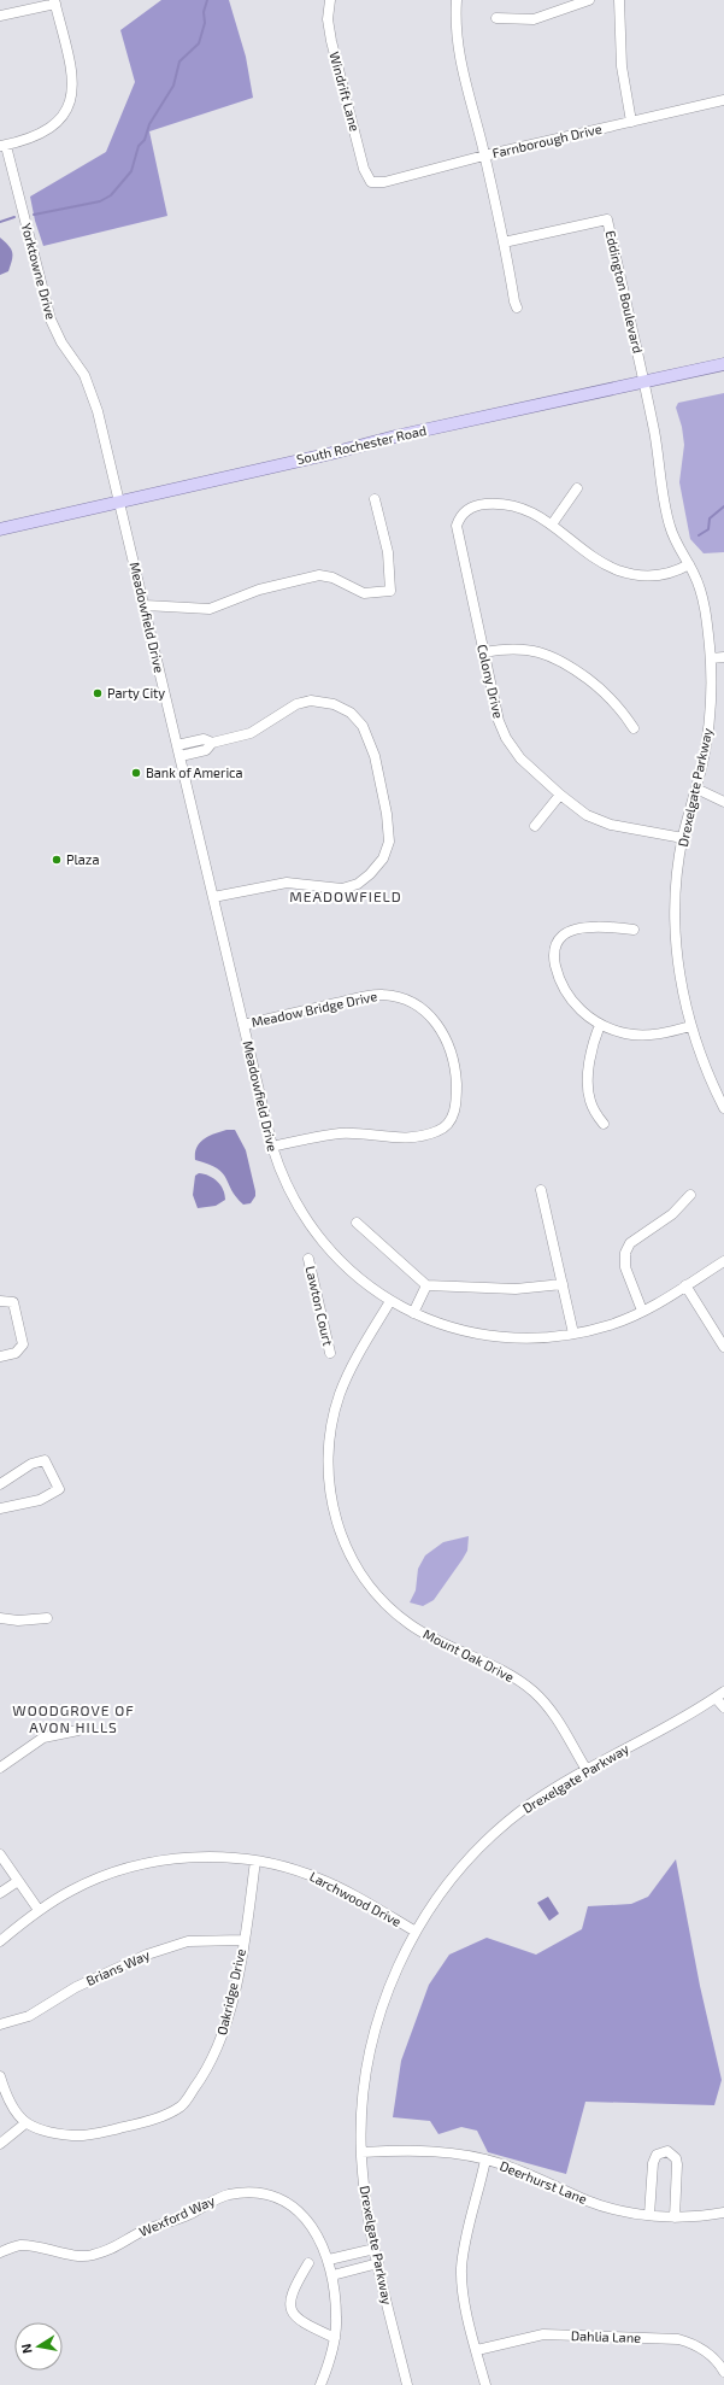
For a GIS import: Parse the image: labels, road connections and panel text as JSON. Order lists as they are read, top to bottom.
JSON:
{
  "streets": {
    "main road": ["South Rochester Road"],
    "street": [
      "Windrift Lane",
      "Farnborough Drive",
      "Yorktowne Drive",
      "Eddington Boulevard",
      "Meadowfield Drive",
      "Colony Drive",
      "Drexelgate Parkway",
      "Meadow Bridge Drive",
      "Lawton Court",
      "Mount Oak Drive",
      "Larchwood Drive",
      "Brians Way",
      "Oakridge Drive",
      "Deerhurst Lane",
      "Wexford Way",
      "Dahlia Lane"
    ]
  },
  "crossings": [
    ["Windrift Lane", "Farnborough Drive"],
    ["Yorktowne Drive", "South Rochester Road"],
    ["Yorktowne Drive", "Meadowfield Drive"],
    ["Eddington Boulevard", "South Rochester Road"],
    ["Eddington Boulevard", "Drexelgate Parkway"],
    ["South Rochester Road", "Meadowfield Drive"],
    ["South Rochester Road", "Drexelgate Parkway"],
    ["Meadowfield Drive", "Meadow Bridge Drive"],
    ["Meadowfield Drive", "Mount Oak Drive"],
    ["Colony Drive", "Drexelgate Parkway"],
    ["Drexelgate Parkway", "Mount Oak Drive"],
    ["Drexelgate Parkway", "Larchwood Drive"],
    ["Drexelgate Parkway", "Deerhurst Lane"],
    ["Larchwood Drive", "Oakridge Drive"],
    ["Brians Way", "Oakridge Drive"]
  ],
  "districts": ["MEADOWFIELD", "WOODGROVE OF AVON HILLS"],
  "places": ["Party City", "Bank of America", "Plaza"],
  "north": "left"
}
